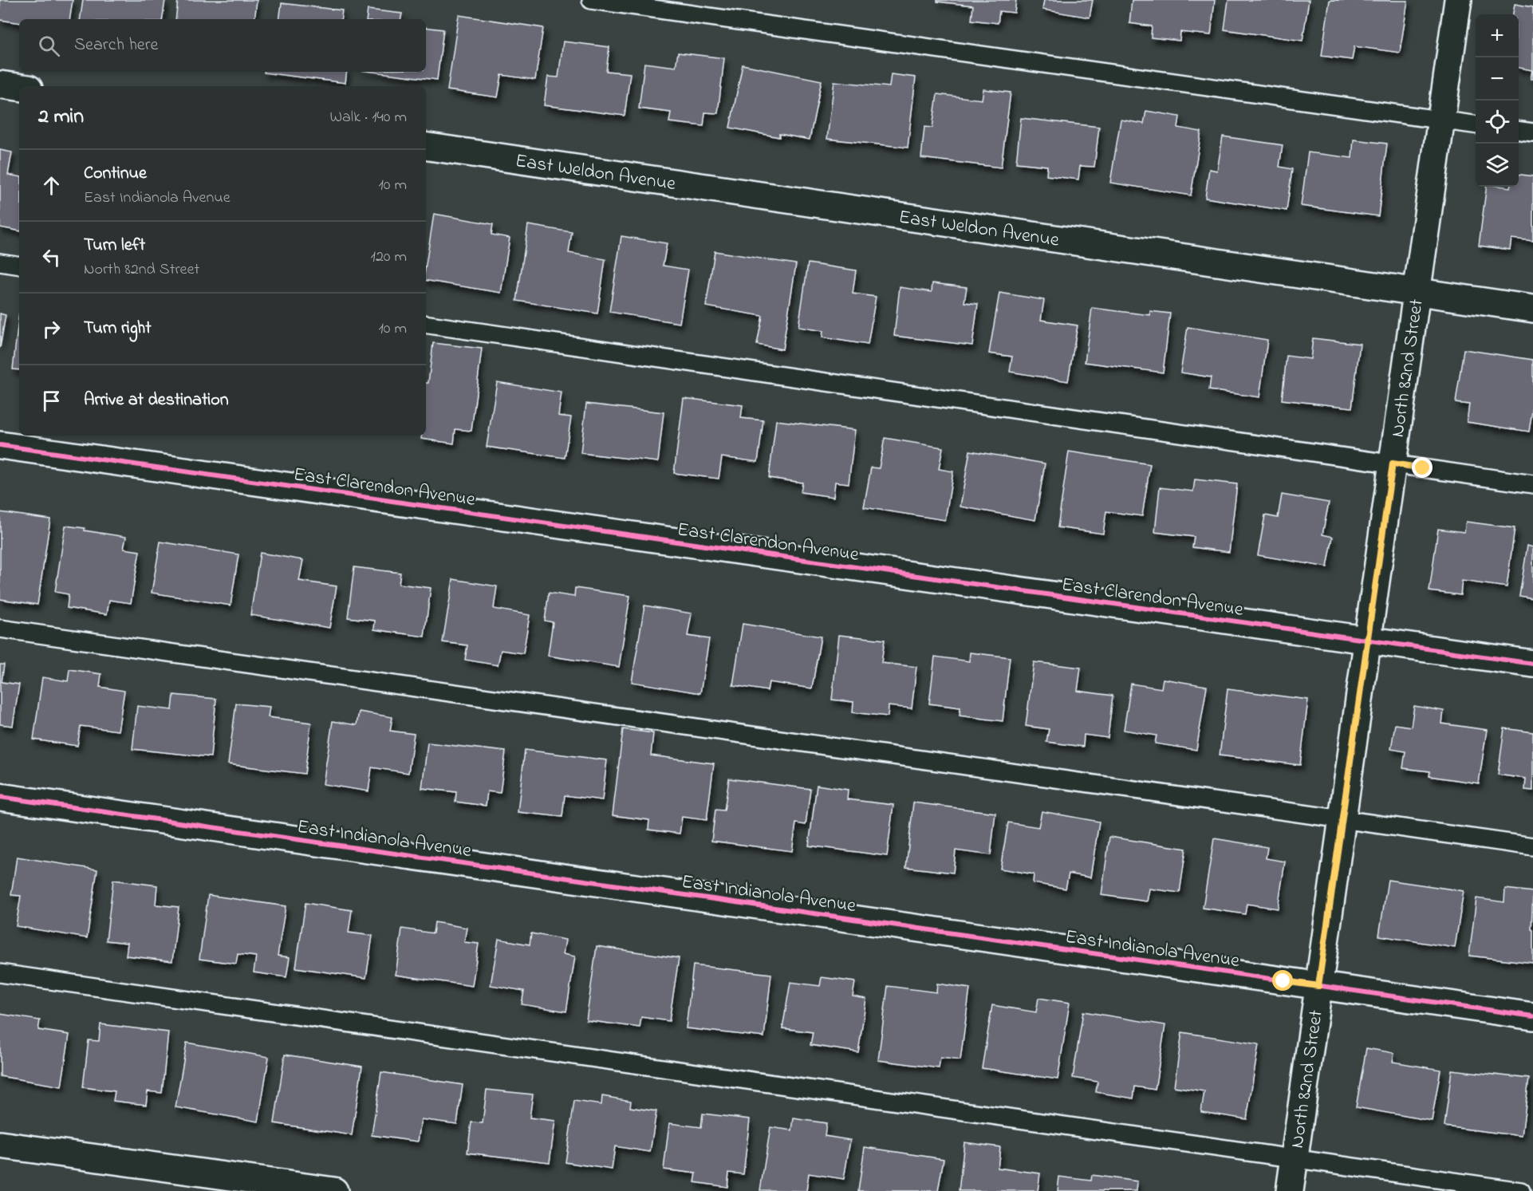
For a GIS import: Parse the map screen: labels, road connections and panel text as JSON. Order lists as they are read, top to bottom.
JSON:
{
  "streets": {
    "street": [
      "East Weldon Avenue",
      "North 82nd Street",
      "East Clarendon Avenue",
      "East Indianola Avenue"
    ]
  },
  "crossings": [
    ["East Weldon Avenue", "North 82nd Street"],
    ["North 82nd Street", "East Clarendon Avenue"],
    ["North 82nd Street", "East Indianola Avenue"]
  ],
  "page": {
    "map_buttons": ["+", "−"],
    "search": "Search here",
    "heading": ["2 min", "Walk · 140 m"],
    "list": [
      ["Continue", "East Indianola Avenue", "10 m"],
      ["Turn left", "North 82nd Street", "120 m"],
      ["Turn right", "10 m"],
      "Arrive at destination"
    ]
  }
}
